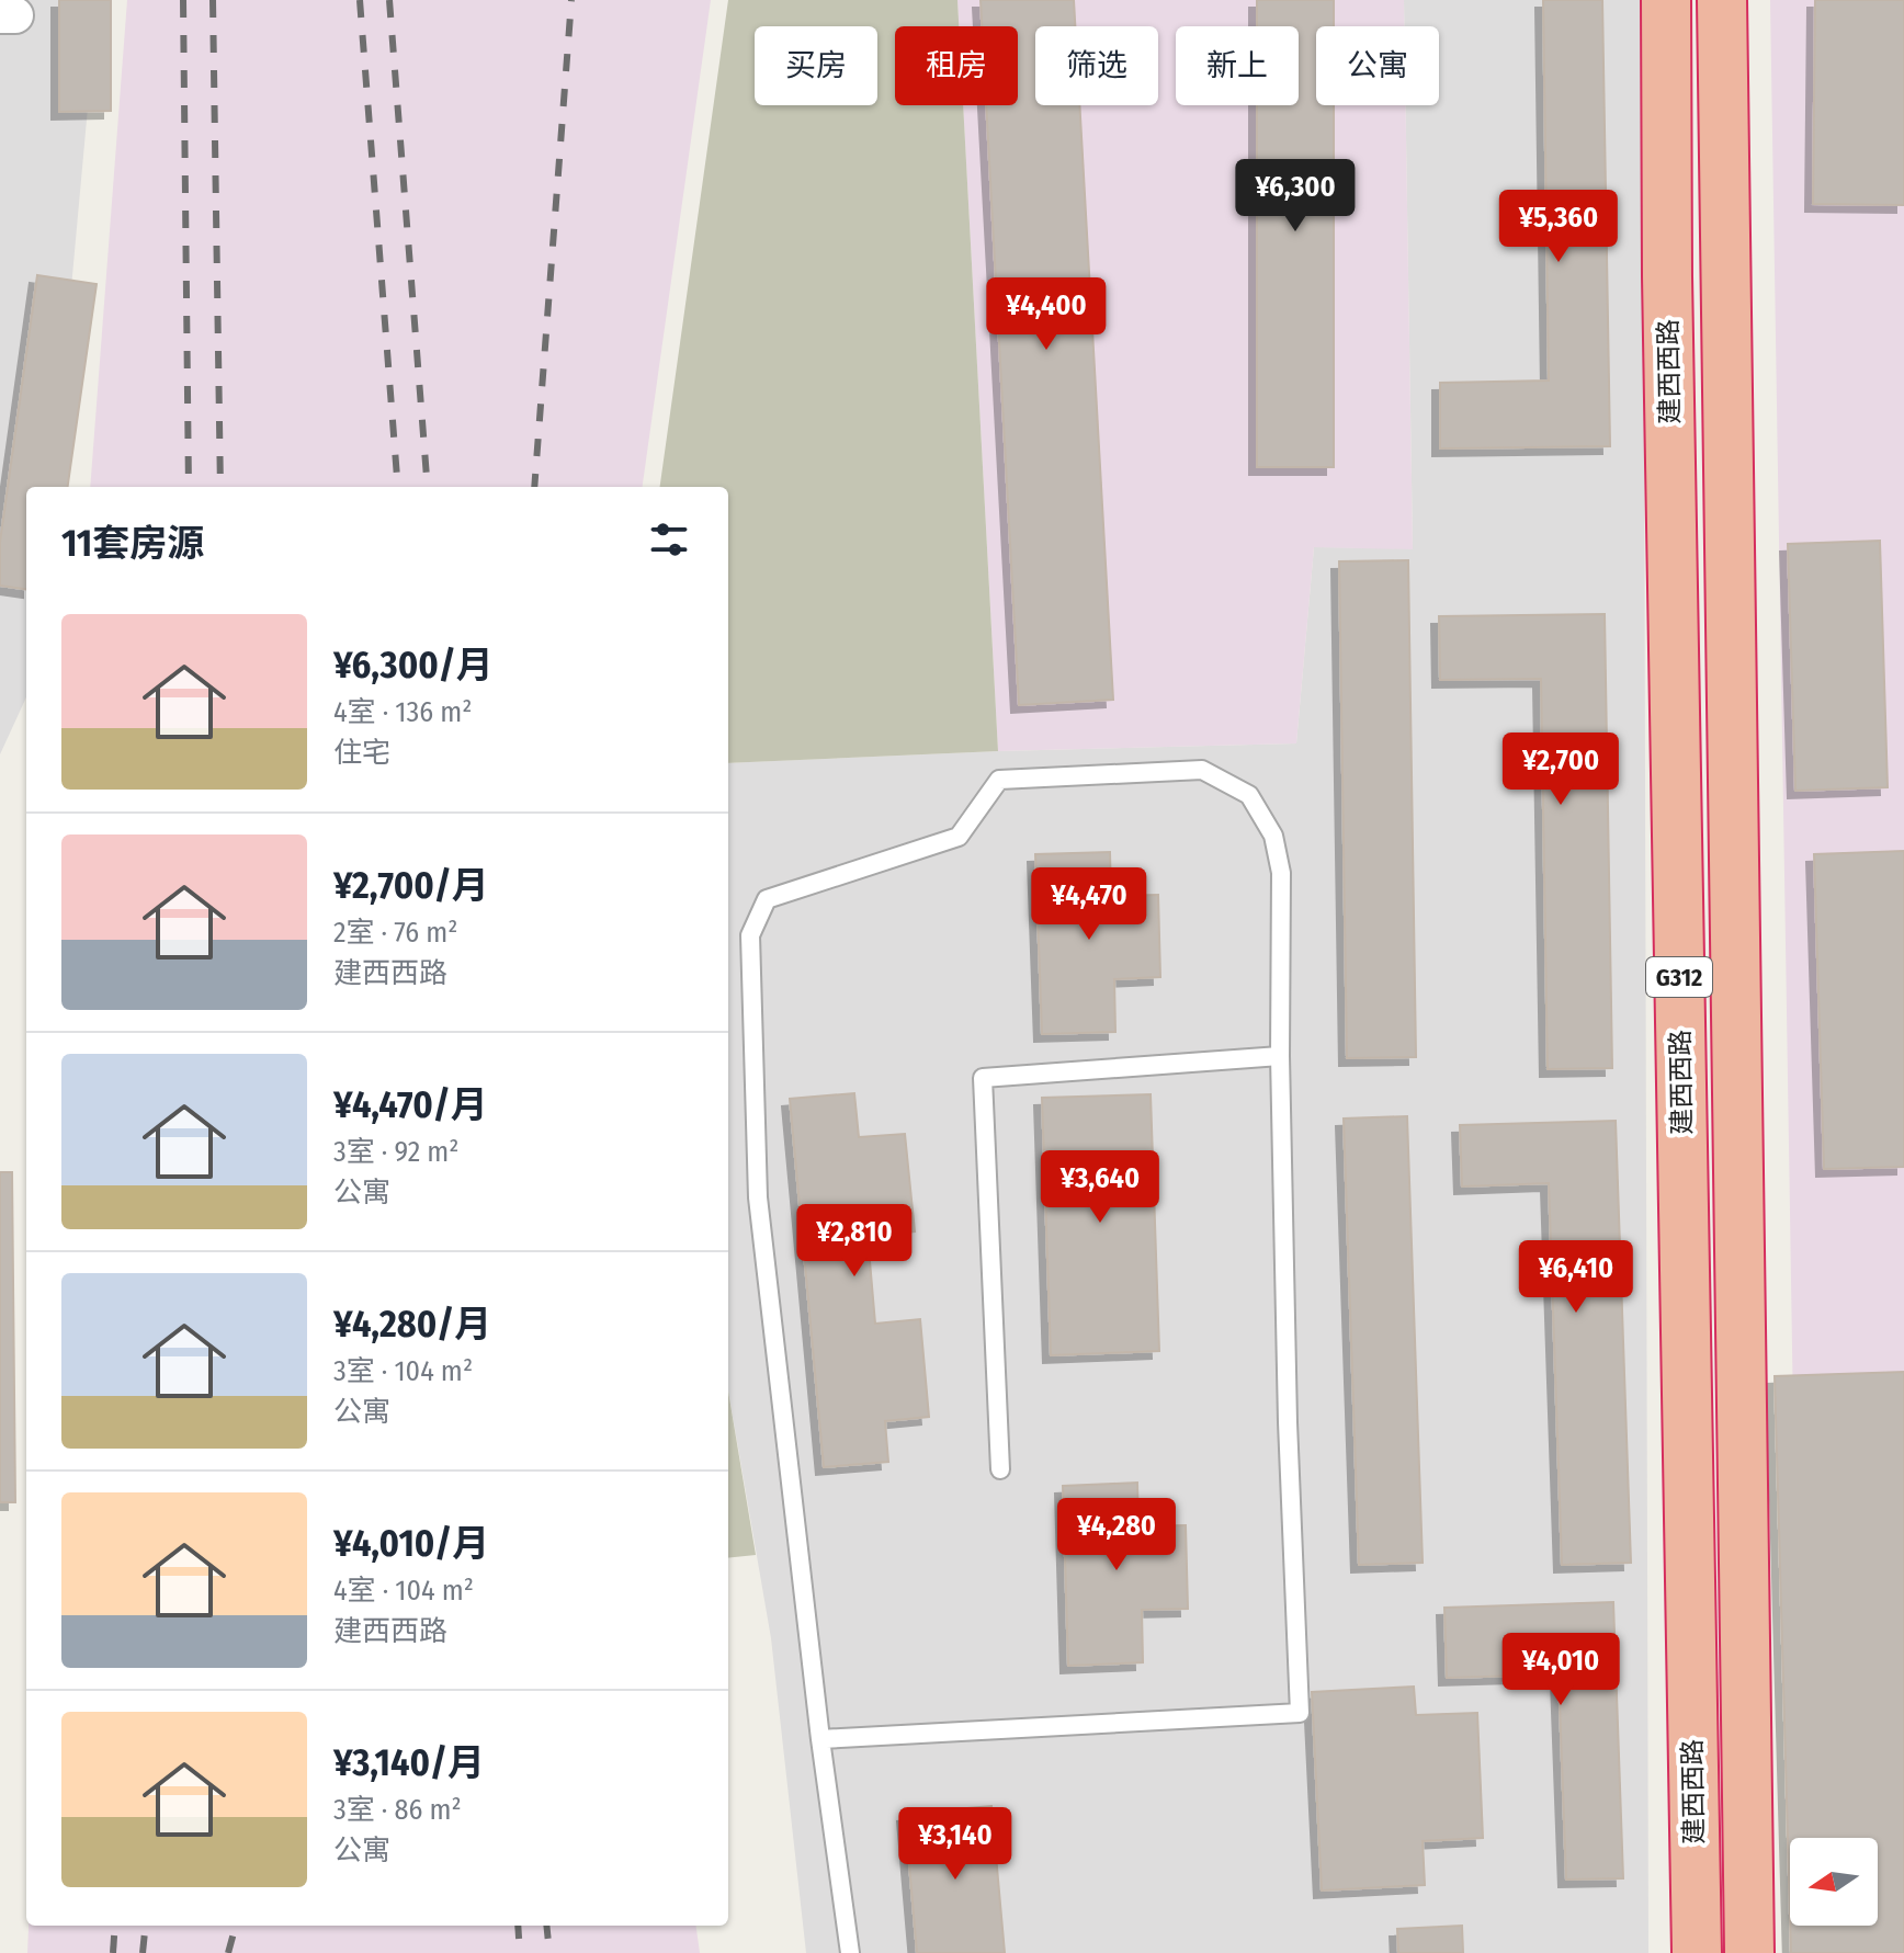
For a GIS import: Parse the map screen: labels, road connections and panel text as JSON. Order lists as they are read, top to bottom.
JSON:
{
  "streets": {
    "highway": ["建西西路", "G312"]
  },
  "north": "left",
  "page": {
    "chip": [
      "买房",
      "租房",
      "筛选",
      "新上",
      "公寓"
    ],
    "price": [
      "¥6,300",
      "¥5,360",
      "¥4,400",
      "¥2,700",
      "¥4,470",
      "¥3,640",
      "¥2,810",
      "¥6,410",
      "¥4,280",
      "¥4,010",
      "¥3,140"
    ],
    "heading": "11套房源",
    "list": [
      {
        "name": "¥6,300/月",
        "note": "4室 · 136 m² · 住宅"
      },
      {
        "name": "¥2,700/月",
        "note": "2室 · 76 m² · 建西西路"
      },
      {
        "name": "¥4,470/月",
        "note": "3室 · 92 m² · 公寓"
      },
      {
        "name": "¥4,280/月",
        "note": "3室 · 104 m² · 公寓"
      },
      {
        "name": "¥4,010/月",
        "note": "4室 · 104 m² · 建西西路"
      },
      {
        "name": "¥3,140/月",
        "note": "3室 · 86 m² · 公寓"
      }
    ]
  }
}
